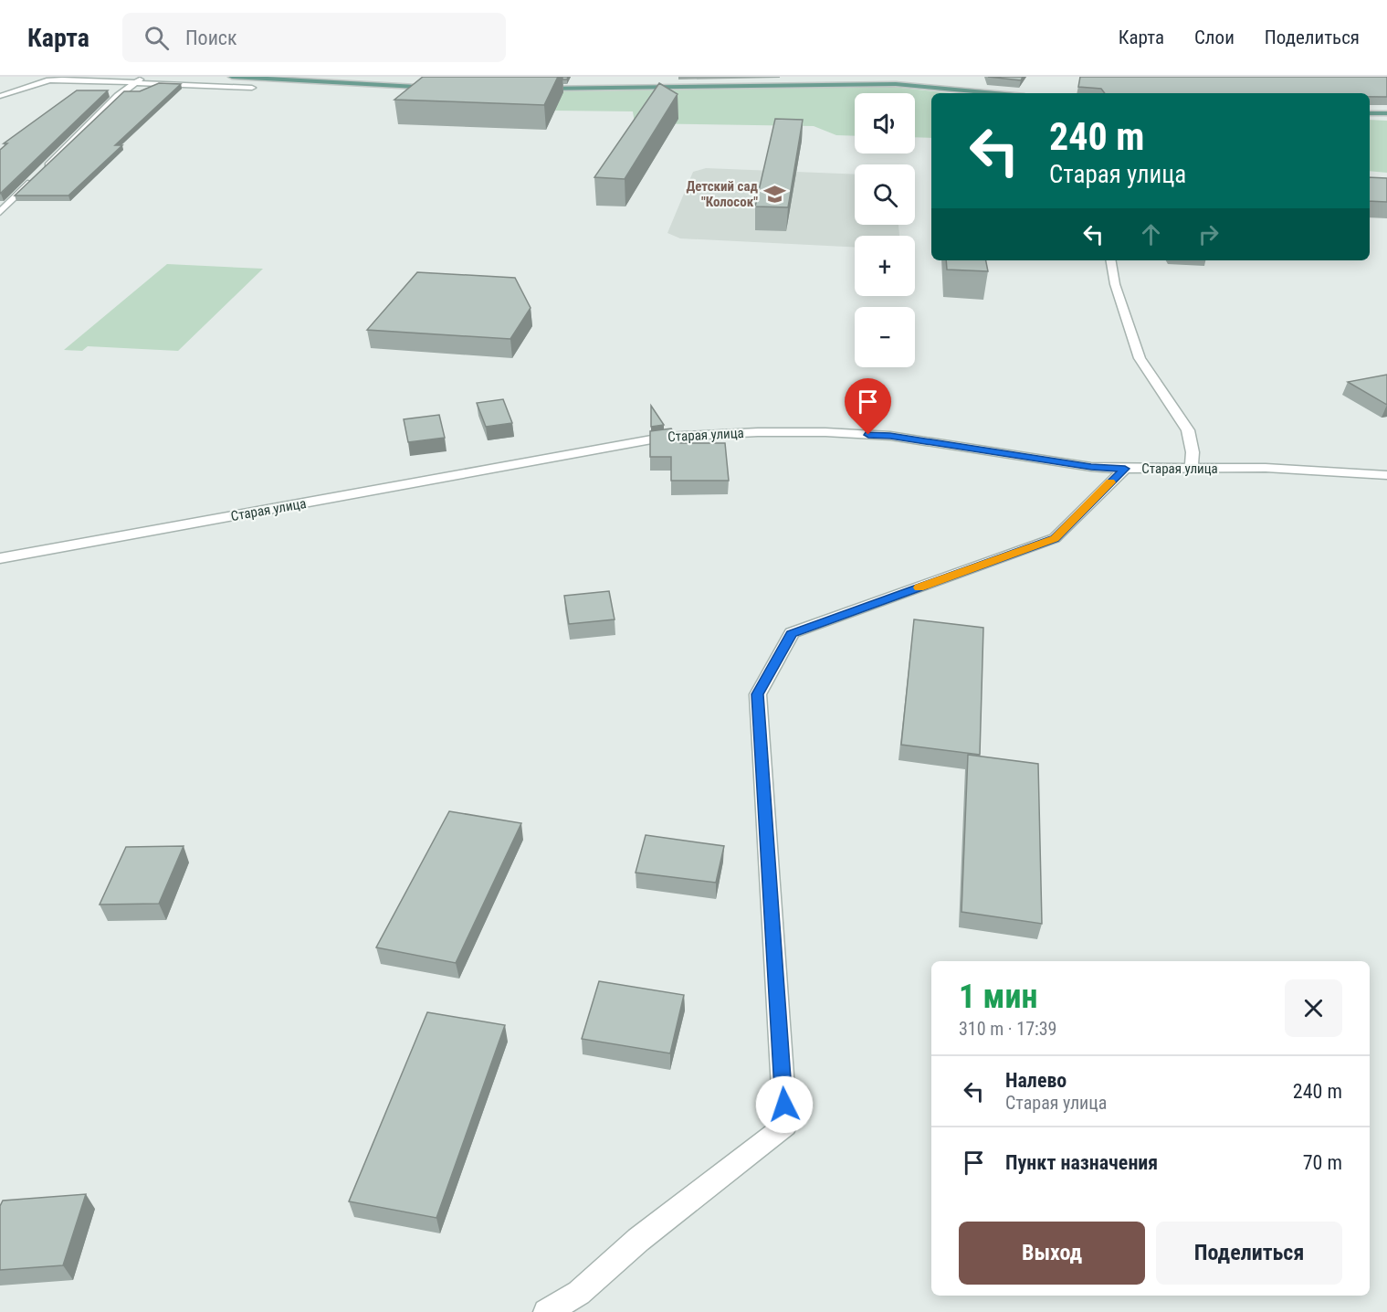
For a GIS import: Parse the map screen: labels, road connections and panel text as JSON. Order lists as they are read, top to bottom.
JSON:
{
  "streets": {
    "street": ["Старая улица"]
  },
  "places": {
    "school or university": ["Детский сад \"Колосок\""]
  },
  "page": {
    "header": "Карта",
    "search": "Поиск",
    "nav": ["Карта", "Слои", "Поделиться"],
    "map_buttons": ["+", "−"],
    "turn": ["240 m", "Старая улица"],
    "heading": ["1 мин", "310 m · 17:39"],
    "list": [
      {
        "name": "Налево",
        "note": "Старая улица",
        "value": "240 m"
      },
      {
        "name": "Пункт назначения",
        "value": "70 m"
      }
    ],
    "buttons": ["Выход", "Поделиться"]
  }
}
